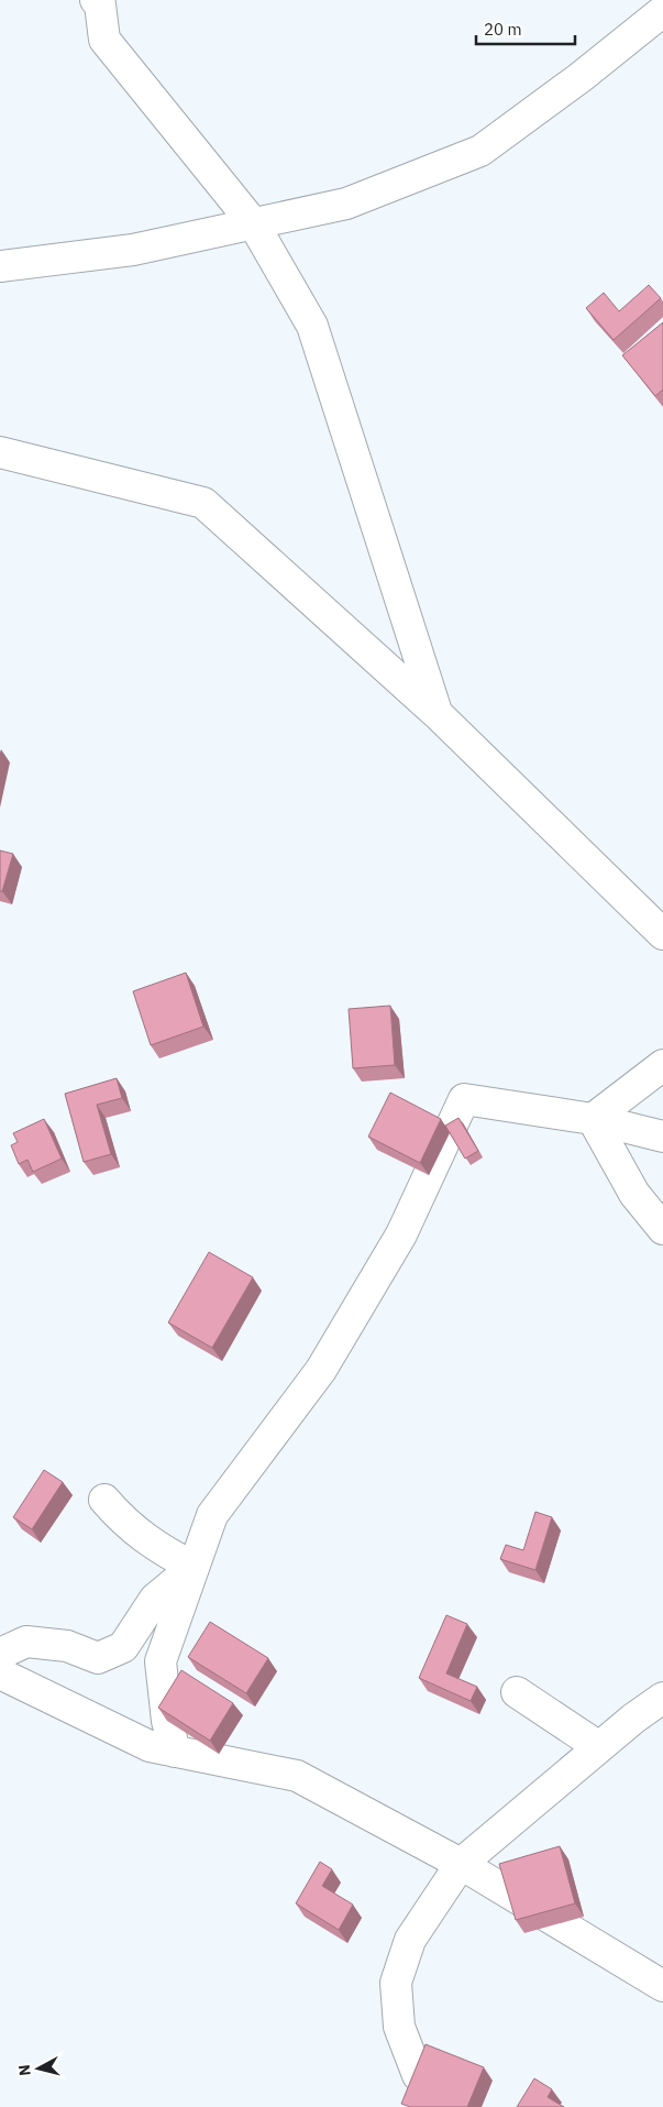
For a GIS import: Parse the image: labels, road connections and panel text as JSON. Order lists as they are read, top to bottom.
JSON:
{
  "scale_bar": "20 m",
  "north": "left"
}
